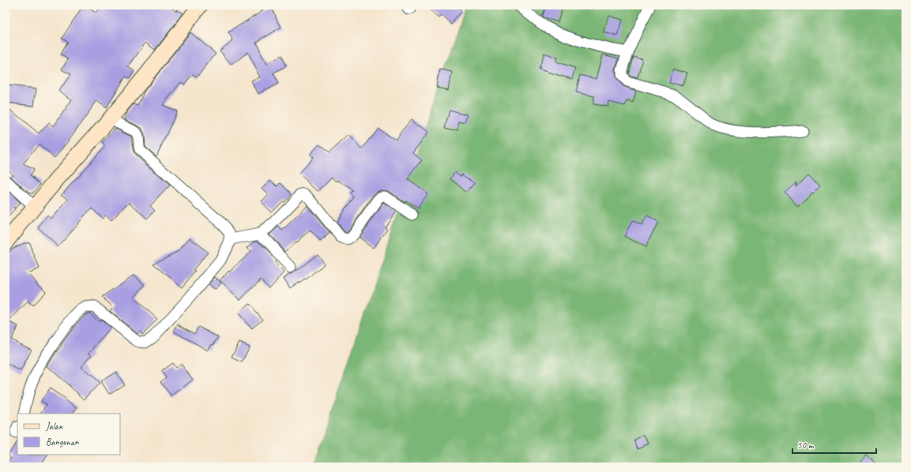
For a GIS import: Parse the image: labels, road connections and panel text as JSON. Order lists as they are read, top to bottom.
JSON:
{
  "legend": ["Jalan", "Bangunan"],
  "scale_bar": "50 m"
}
